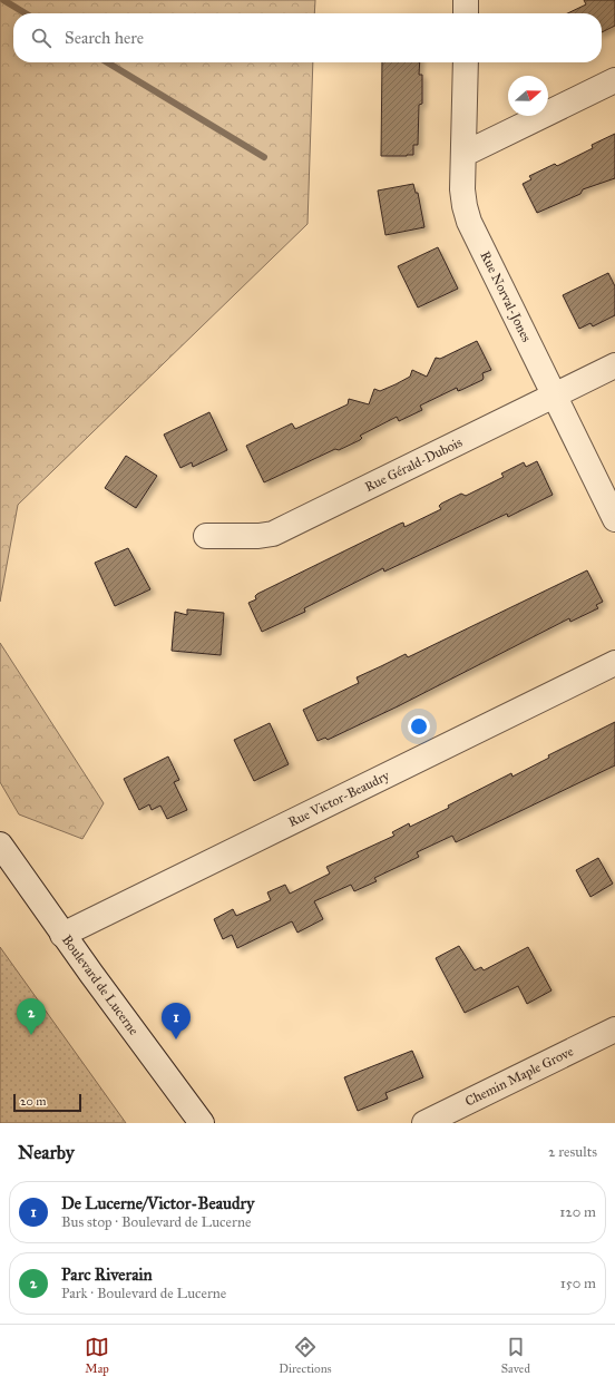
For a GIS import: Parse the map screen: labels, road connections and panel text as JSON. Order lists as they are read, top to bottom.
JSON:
{
  "streets": {
    "street": [
      "Rue Norval-Jones",
      "Rue Gérald-Dubois",
      "Rue Victor-Beaudry",
      "Boulevard de Lucerne",
      "Chemin Maple Grove"
    ]
  },
  "crossings": [
    ["Rue Norval-Jones", "Rue Gérald-Dubois"],
    ["Rue Victor-Beaudry", "Boulevard de Lucerne"]
  ],
  "scale_bar": "20 m",
  "north": "right",
  "page": {
    "search": "Search here",
    "pins": ["2", "1"],
    "scale": "20 m",
    "heading": ["Nearby", "2 results"],
    "list": [
      {
        "mark": "1",
        "name": "De Lucerne/Victor-Beaudry",
        "note": "Bus stop · Boulevard de Lucerne",
        "value": "120 m"
      },
      {
        "mark": "2",
        "name": "Parc Riverain",
        "note": "Park · Boulevard de Lucerne",
        "value": "150 m"
      }
    ],
    "nav": ["Map", "Directions", "Saved"]
  }
}
